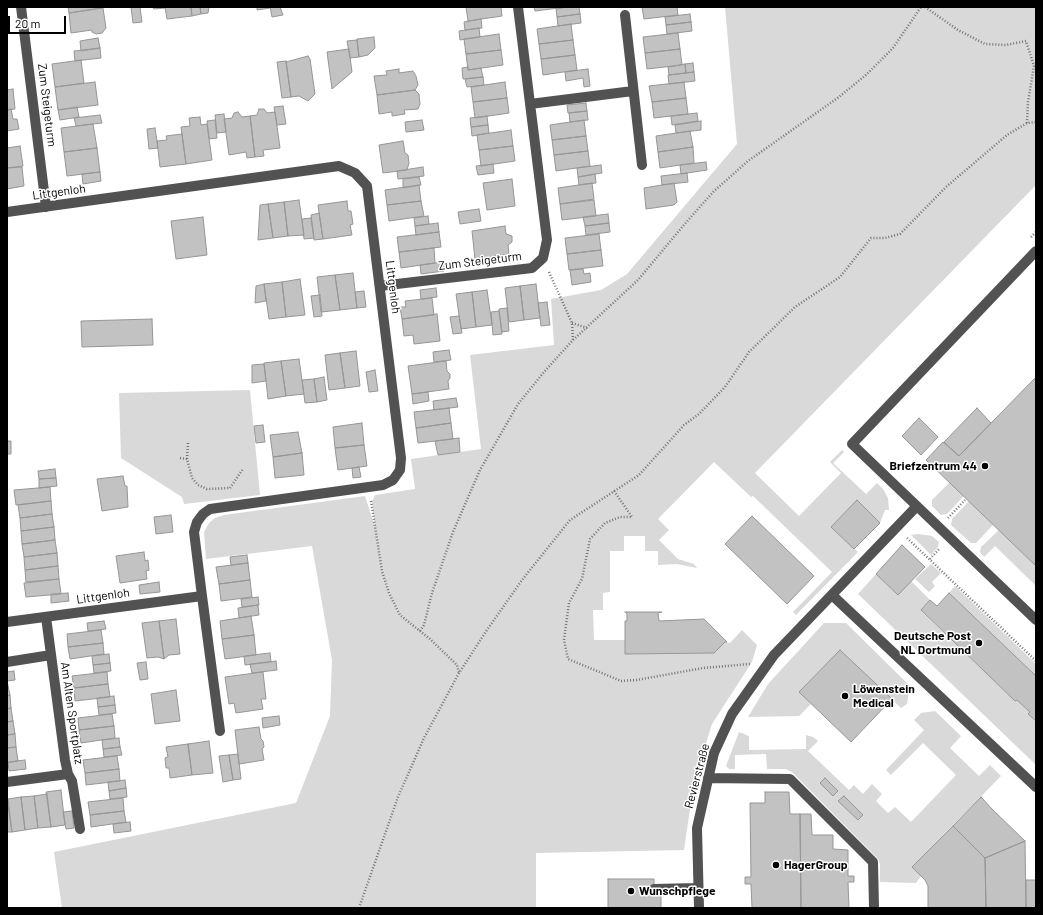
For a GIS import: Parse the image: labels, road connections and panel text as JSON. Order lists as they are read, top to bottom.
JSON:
{
  "streets": {
    "street": [
      "Zum Steigeturm",
      "Littgenloh",
      "Am Alten Sportplatz",
      "Revierstraße"
    ]
  },
  "crossings": [
    ["Zum Steigeturm", "Littgenloh"],
    ["Littgenloh", "Am Alten Sportplatz"]
  ],
  "places": [
    "Briefzentrum 44",
    "Deutsche Post NL Dortmund",
    "Löwenstein Medical",
    "HagerGroup",
    "Wunschpflege"
  ],
  "scale_bar": "20 m"
}
